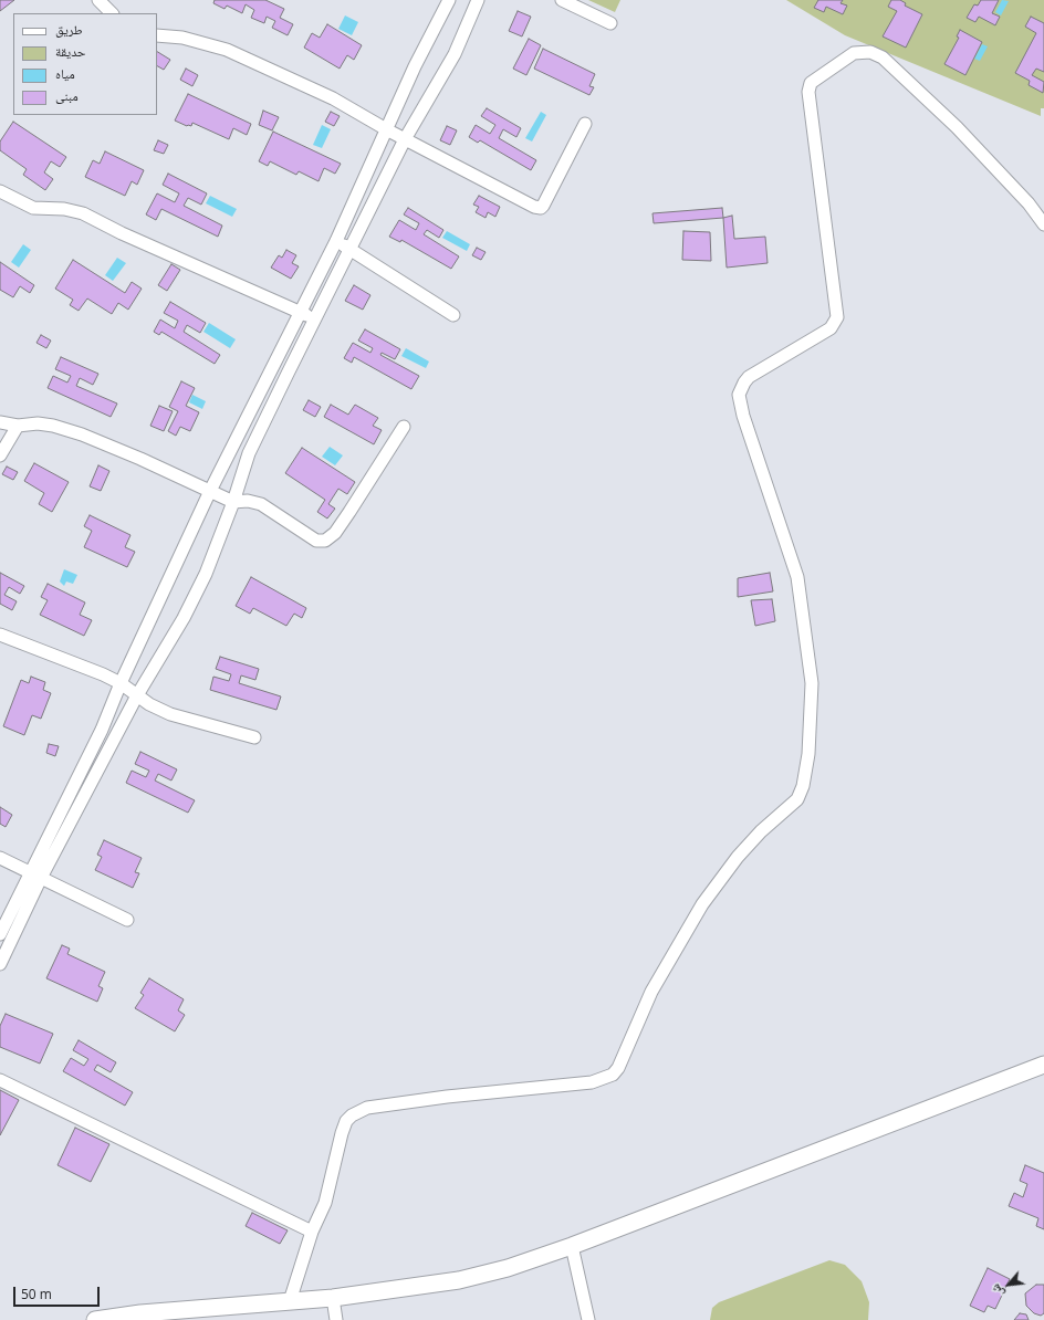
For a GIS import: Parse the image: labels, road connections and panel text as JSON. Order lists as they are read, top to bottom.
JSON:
{
  "legend": [
    "طريق",
    "حديقة",
    "مياه",
    "مبنى"
  ],
  "scale_bar": "50 m",
  "north": "bottom left"
}
